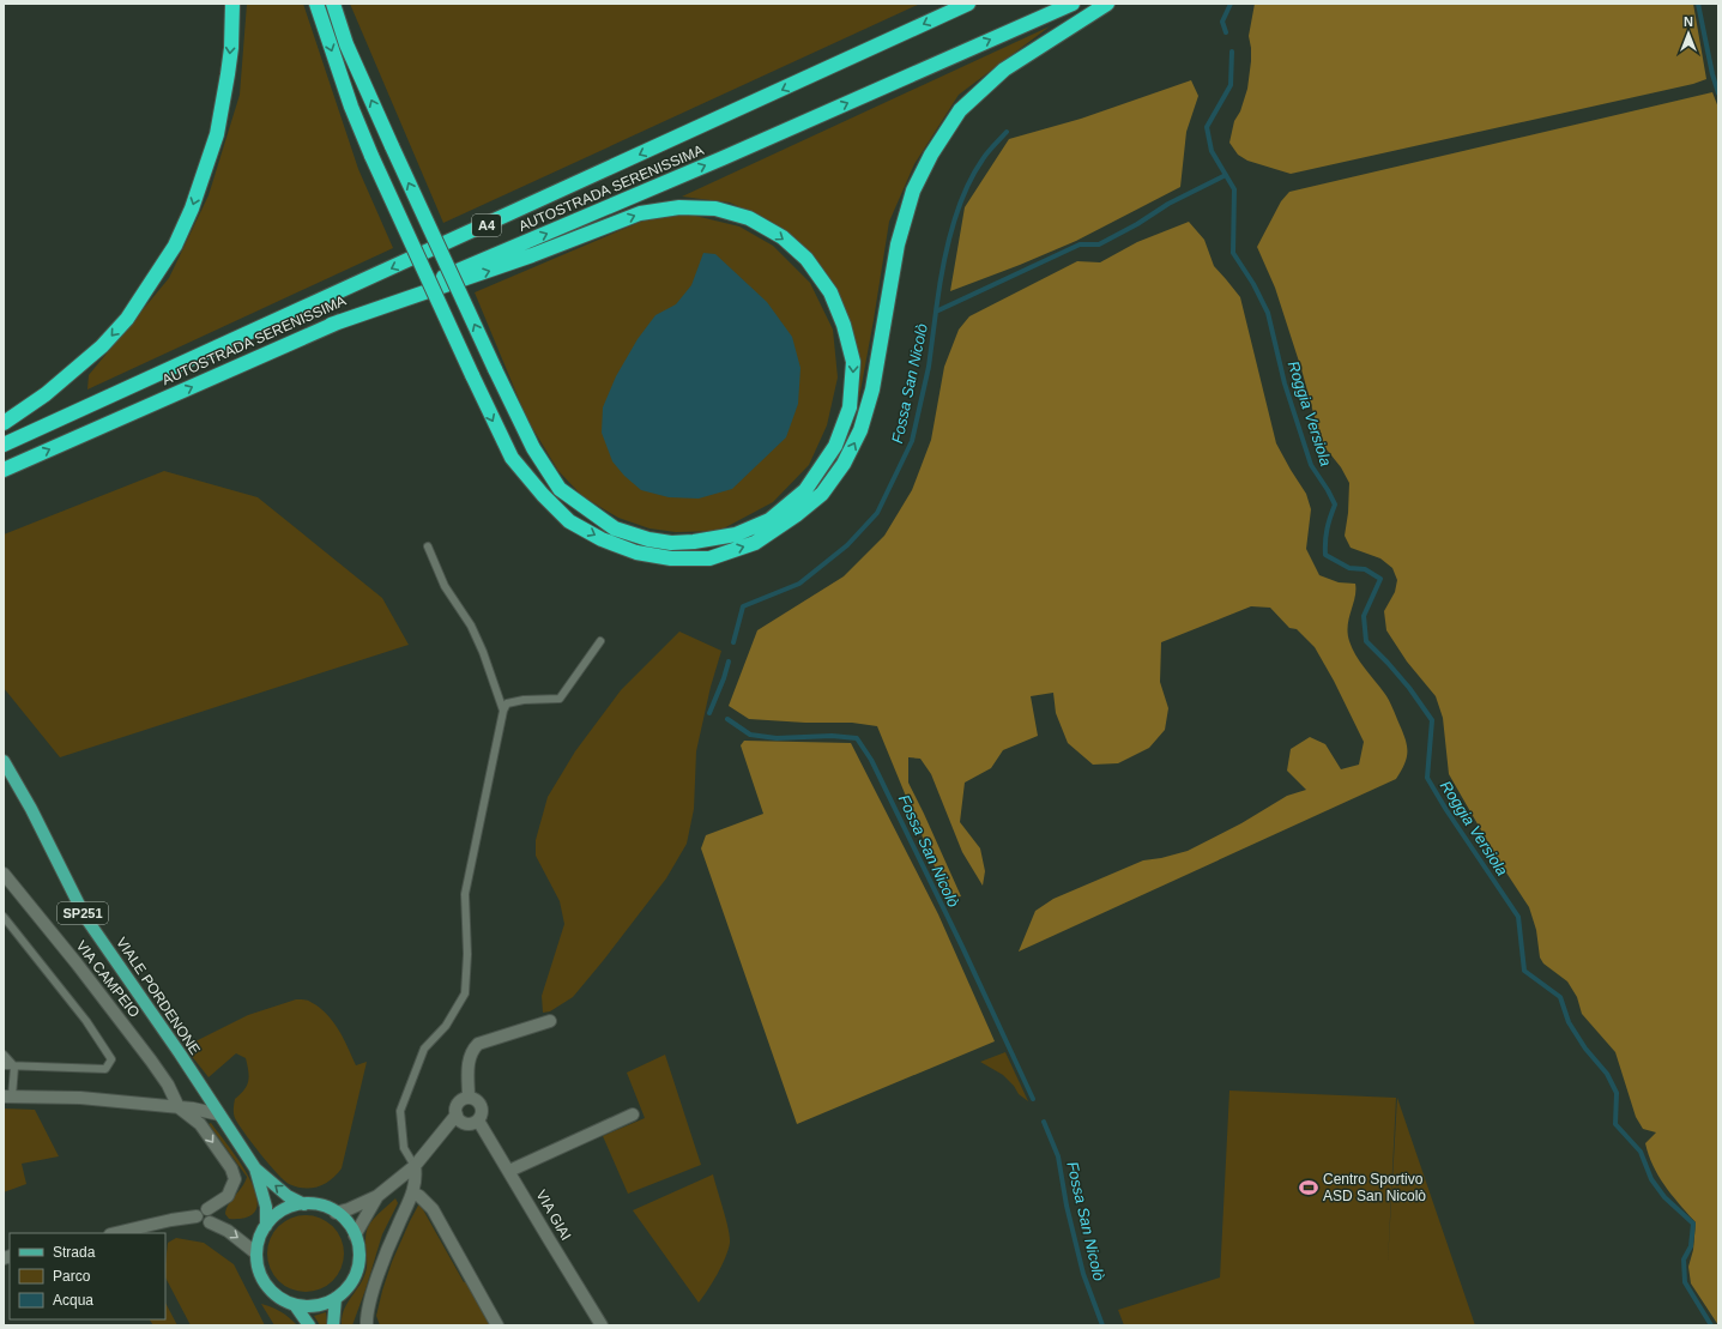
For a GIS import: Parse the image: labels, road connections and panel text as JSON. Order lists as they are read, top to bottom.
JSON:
{
  "streets": {
    "highway": ["AUTOSTRADA SERENISSIMA", "A4"],
    "main road": ["SP251", "VIALE PORDENONE"],
    "street": ["VIA CAMPEIO", "VIA GIAI"]
  },
  "water": ["Fossa San Nicolò", "Roggia Versiola"],
  "places": {
    "sports": ["Centro Sportivo ASD San Nicolò"]
  },
  "legend": ["Strada", "Parco", "Acqua"],
  "north": "top"
}
